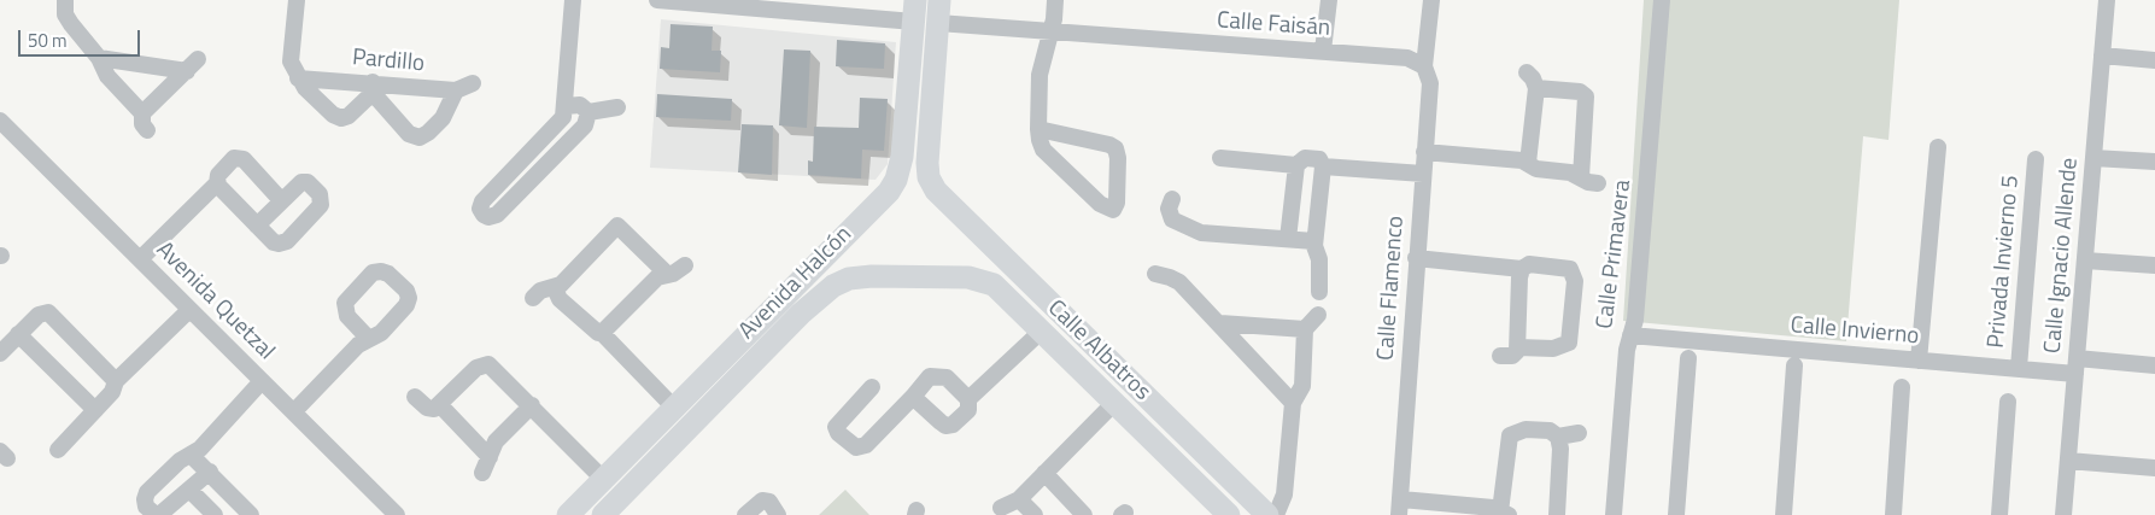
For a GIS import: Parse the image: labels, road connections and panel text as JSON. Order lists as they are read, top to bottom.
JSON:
{
  "streets": {
    "street": [
      "Calle Faisán",
      "Pardillo",
      "Calle Primavera",
      "Calle Ignacio Allende",
      "Privada Invierno 5",
      "Avenida Halcón",
      "Calle Flamenco",
      "Avenida Quetzal",
      "Calle Invierno",
      "Calle Albatros"
    ]
  },
  "crossings": [
    ["Calle Faisán", "Calle Flamenco"],
    ["Calle Primavera", "Calle Invierno"],
    ["Calle Ignacio Allende", "Calle Invierno"],
    ["Privada Invierno 5", "Calle Invierno"],
    ["Avenida Halcón", "Calle Albatros"]
  ],
  "scale_bar": "50 m"
}
